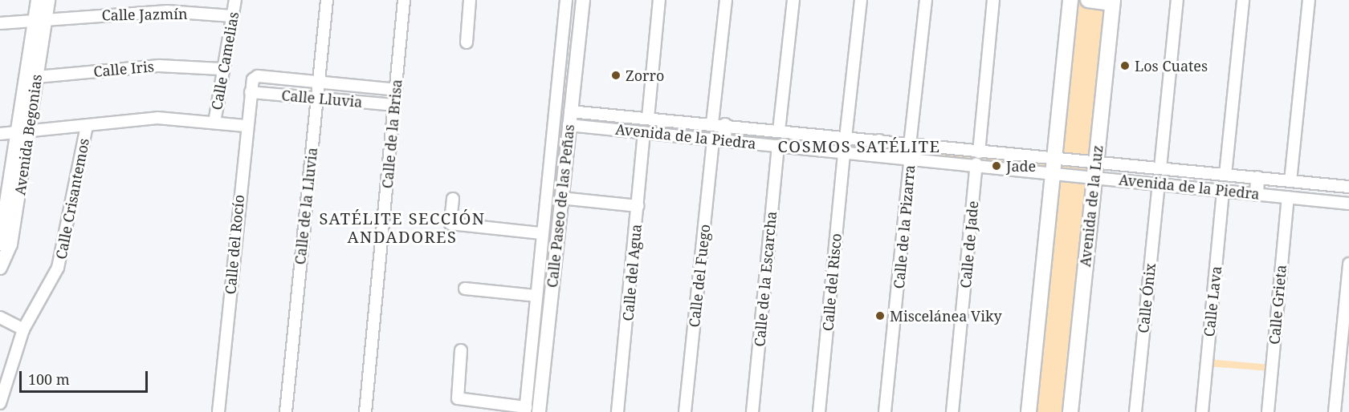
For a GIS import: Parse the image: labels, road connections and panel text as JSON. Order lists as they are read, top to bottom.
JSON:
{
  "streets": {
    "main road": ["Avenida de la Luz"],
    "street": [
      "Calle Jazmín",
      "Calle Camelias",
      "Calle Iris",
      "Calle Lluvia",
      "Calle de la Brisa",
      "Avenida Begonias",
      "Avenida de la Piedra",
      "Calle Crisantemos",
      "Calle de la Lluvia",
      "Calle Paseo de las Peñas",
      "Calle de la Pizarra",
      "Calle del Rocío",
      "Calle de Jade",
      "Calle del Agua",
      "Calle del Fuego",
      "Calle de la Escarcha",
      "Calle del Risco",
      "Calle Ónix",
      "Calle Lava",
      "Calle Grieta"
    ]
  },
  "crossings": [
    ["Calle Jazmín", "Calle Camelias"],
    ["Calle Jazmín", "Avenida Begonias"],
    ["Calle Camelias", "Calle Iris"],
    ["Calle Iris", "Avenida Begonias"],
    ["Calle Lluvia", "Calle de la Brisa"],
    ["Calle Lluvia", "Calle de la Lluvia"],
    ["Calle Lluvia", "Calle del Rocío"],
    ["Avenida de la Piedra", "Calle Paseo de las Peñas"],
    ["Avenida de la Piedra", "Avenida de la Luz"],
    ["Avenida de la Piedra", "Calle de la Pizarra"],
    ["Avenida de la Piedra", "Calle de Jade"],
    ["Avenida de la Piedra", "Calle del Agua"],
    ["Avenida de la Piedra", "Calle del Fuego"],
    ["Avenida de la Piedra", "Calle de la Escarcha"],
    ["Avenida de la Piedra", "Calle del Risco"],
    ["Avenida de la Piedra", "Calle Ónix"],
    ["Avenida de la Piedra", "Calle Lava"],
    ["Avenida de la Piedra", "Calle Grieta"]
  ],
  "districts": ["COSMOS SATÉLITE", "SATÉLITE SECCIÓN ANDADORES"],
  "places": [
    "Los Cuates",
    "Zorro",
    "Jade",
    "Miscelánea Viky"
  ],
  "scale_bar": "100 m"
}
